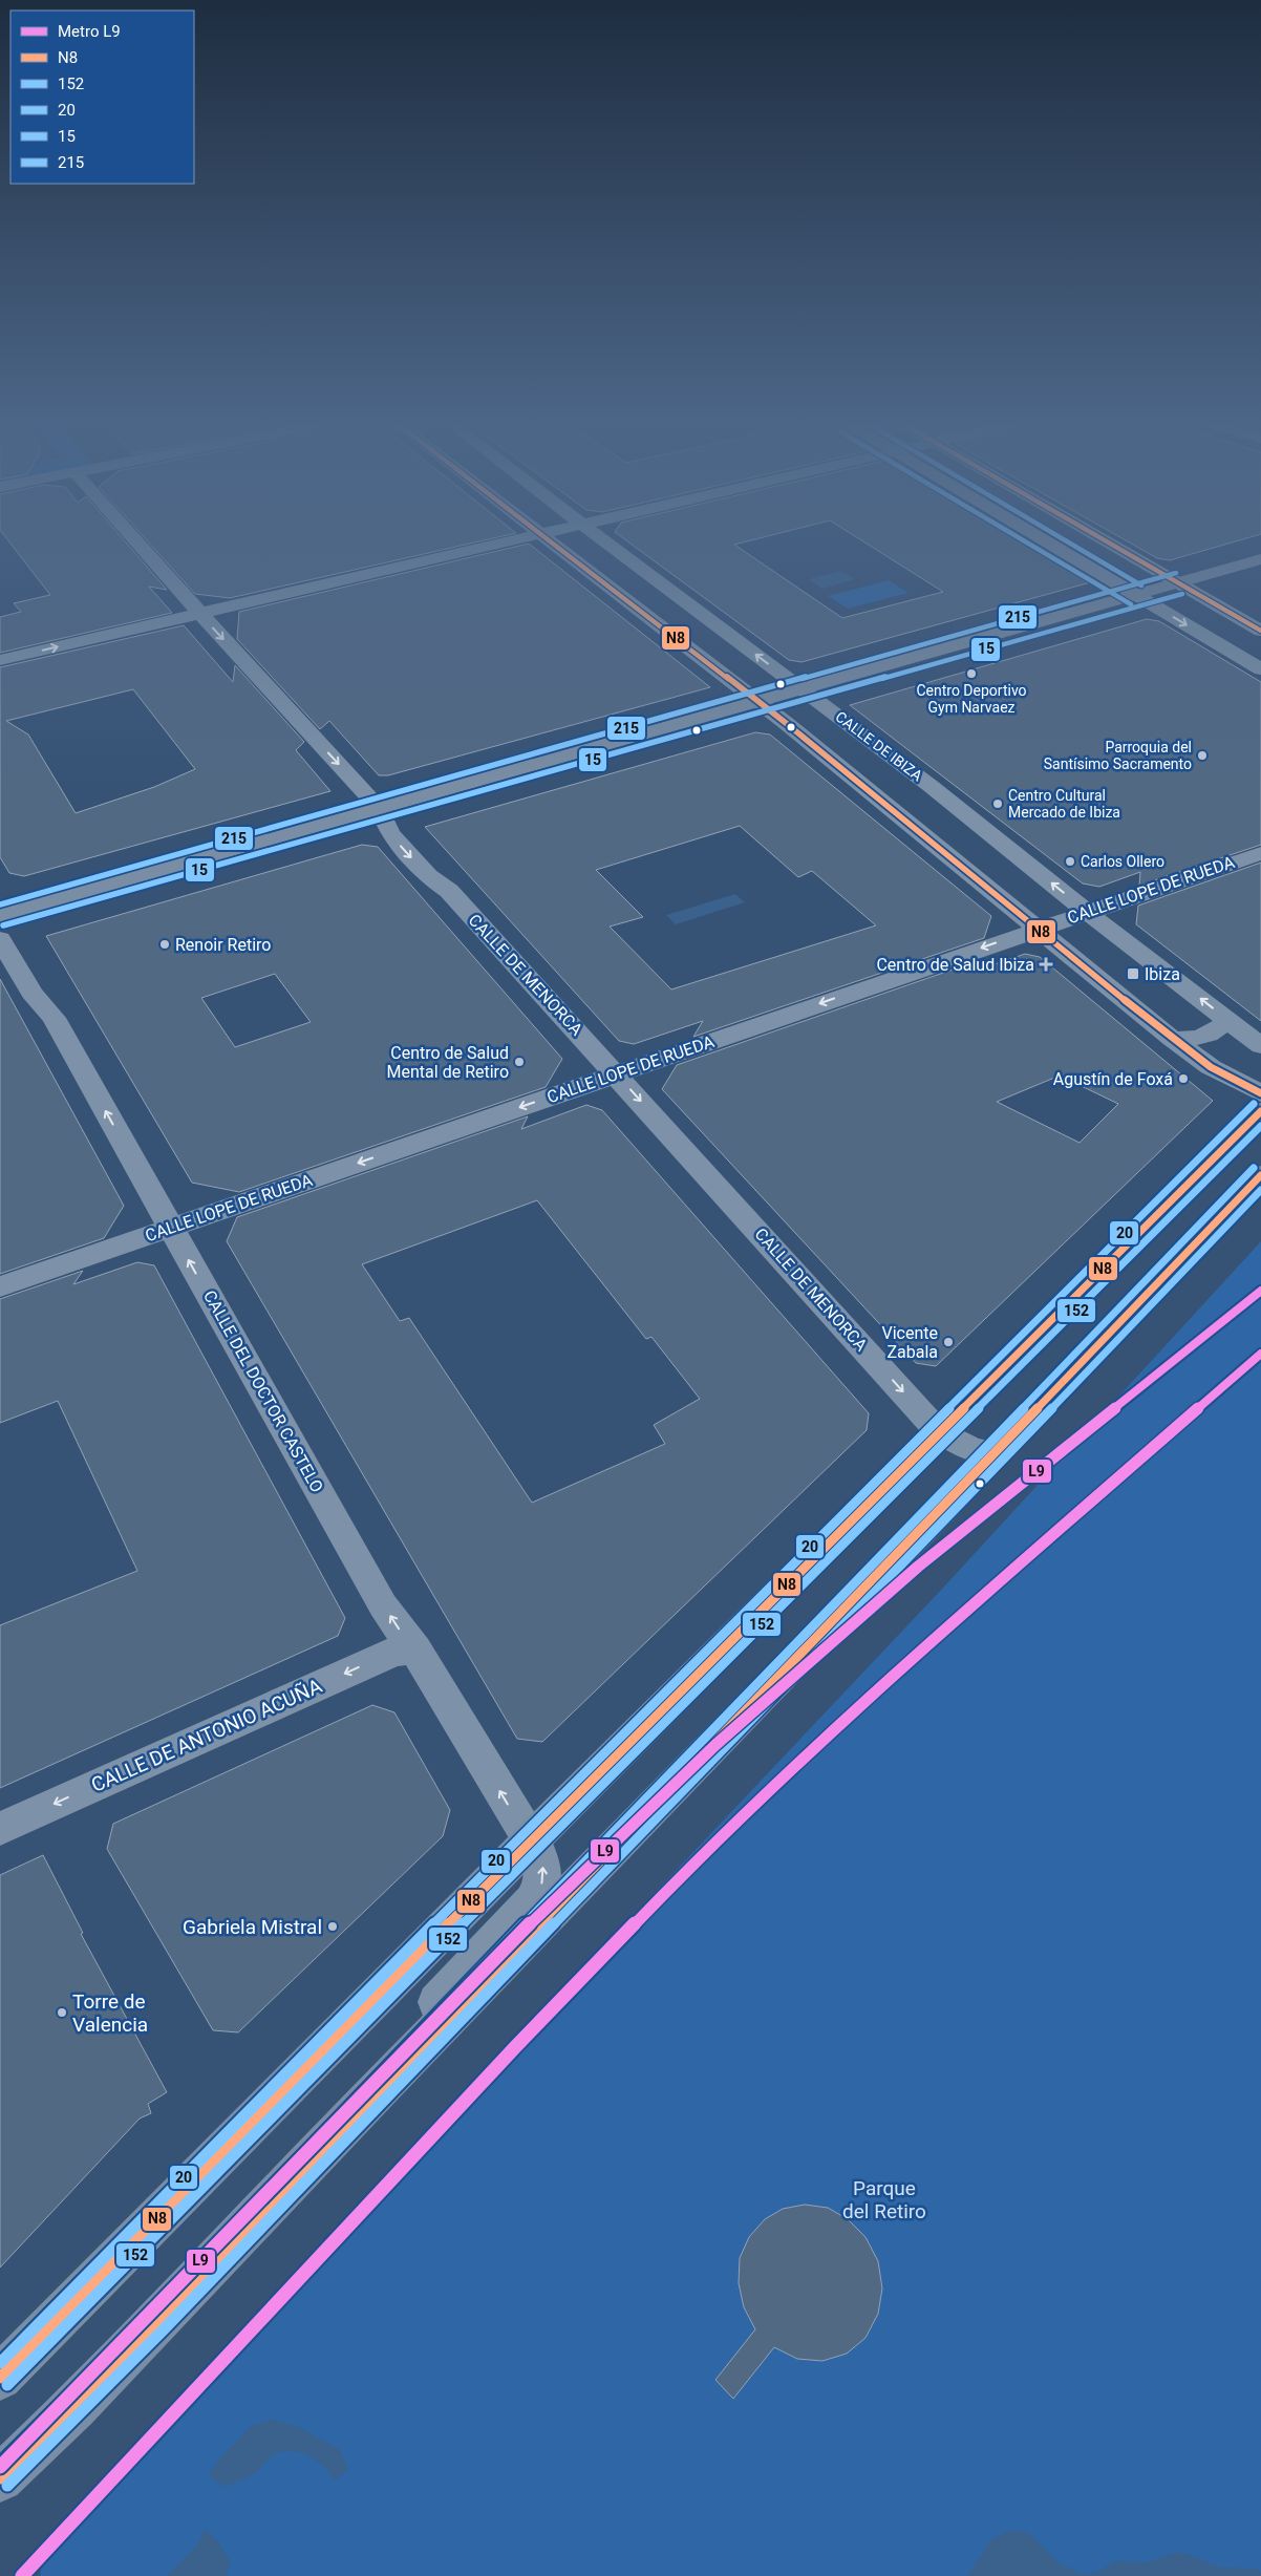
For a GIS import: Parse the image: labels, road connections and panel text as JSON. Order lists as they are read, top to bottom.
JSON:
{
  "streets": {
    "street": [
      "CALLE DE IBIZA",
      "CALLE LOPE DE RUEDA",
      "CALLE DE MENORCA",
      "CALLE DEL DOCTOR CASTELO",
      "CALLE DE ANTONIO ACUÑA"
    ]
  },
  "crossings": [
    ["CALLE DE IBIZA", "CALLE LOPE DE RUEDA"],
    ["CALLE LOPE DE RUEDA", "CALLE DE MENORCA"],
    ["CALLE LOPE DE RUEDA", "CALLE DEL DOCTOR CASTELO"],
    ["CALLE DEL DOCTOR CASTELO", "CALLE DE ANTONIO ACUÑA"]
  ],
  "one_way": [
    "CALLE LOPE DE RUEDA",
    "CALLE DE MENORCA",
    "CALLE DEL DOCTOR CASTELO",
    "CALLE DE ANTONIO ACUÑA"
  ],
  "parks": ["Parque del Retiro"],
  "places": {
    "other": [
      "Centro Deportivo Gym Narvaez",
      "Parroquia del Santísimo Sacramento",
      "Centro Cultural Mercado de Ibiza",
      "Carlos Ollero",
      "Renoir Retiro",
      "Centro de Salud Mental de Retiro",
      "Agustín de Foxá",
      "Vicente Zabala",
      "Gabriela Mistral",
      "Torre de Valencia"
    ],
    "health": ["Centro de Salud Ibiza"],
    "transit": ["Ibiza"]
  },
  "lines": [
    "transit line N8",
    "transit line 15",
    "transit line 215",
    "transit line 20",
    "transit line 152",
    "metro line L9"
  ],
  "legend": [
    "Metro L9",
    "N8",
    "152",
    "20",
    "15",
    "215"
  ]
}
